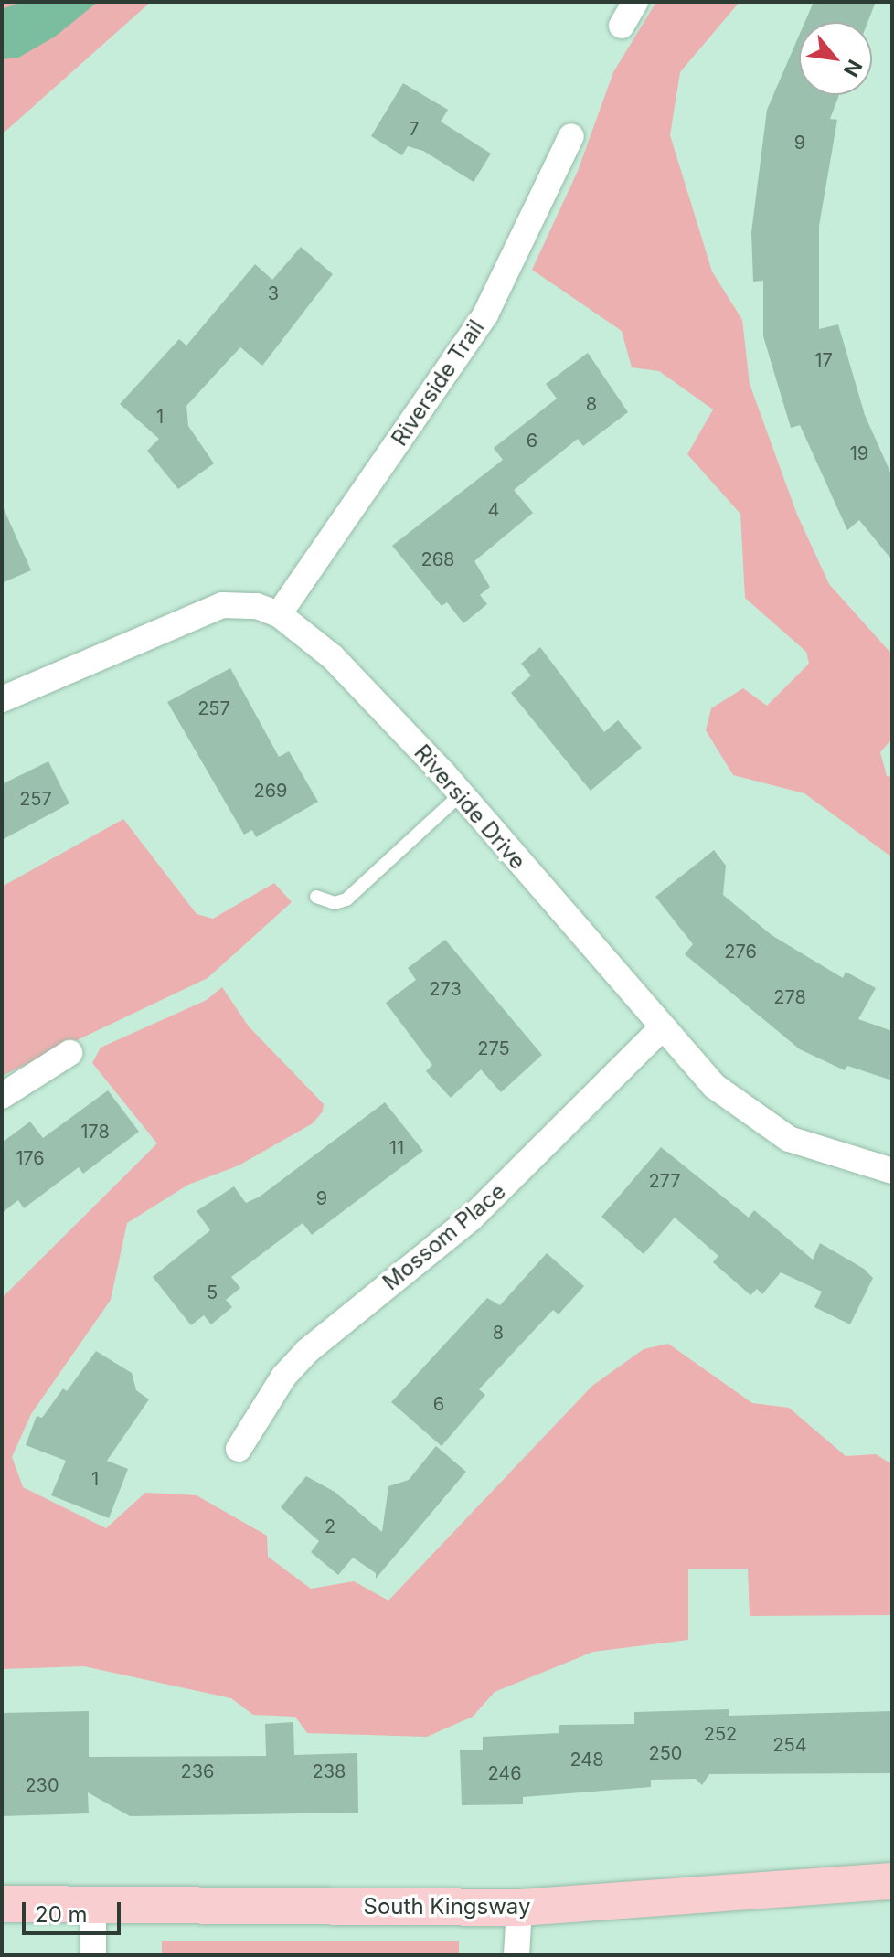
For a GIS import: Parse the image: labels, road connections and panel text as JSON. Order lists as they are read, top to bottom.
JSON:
{
  "streets": {
    "street": [
      "Riverside Trail",
      "Riverside Drive",
      "Mossom Place",
      "South Kingsway"
    ]
  },
  "crossings": [
    ["Riverside Trail", "Riverside Drive"],
    ["Riverside Drive", "Mossom Place"]
  ],
  "house_numbers": [
    "7",
    "9",
    "3",
    "17",
    "8",
    "1",
    "6",
    "19",
    "4",
    "268",
    "257",
    "269",
    "257",
    "276",
    "273",
    "278",
    "275",
    "178",
    "11",
    "176",
    "277",
    "9",
    "5",
    "8",
    "6",
    "1",
    "2",
    "252",
    "254",
    "250",
    "248",
    "236",
    "238",
    "246",
    "230"
  ],
  "scale_bar": "20 m",
  "north": "bottom right"
}
